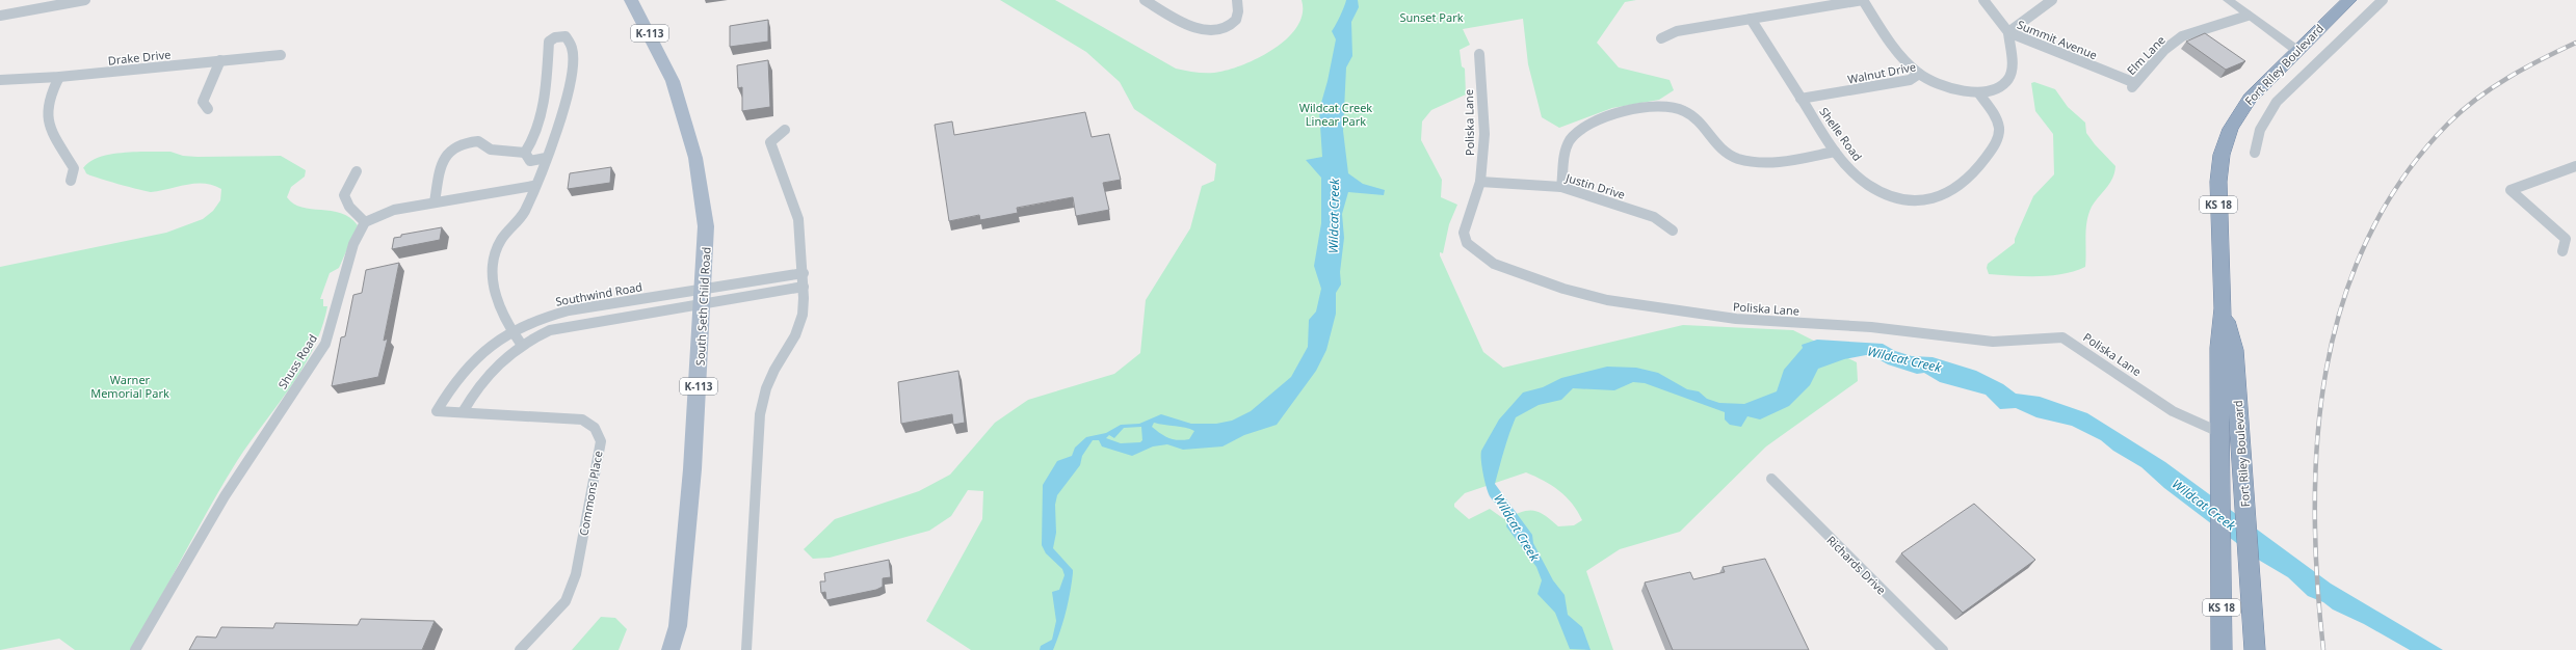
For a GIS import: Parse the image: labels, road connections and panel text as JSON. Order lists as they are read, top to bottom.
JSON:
{
  "streets": {
    "highway": ["Fort Riley Boulevard", "KS 18"],
    "main road": ["K-113", "South Seth Child Road"],
    "street": [
      "Summit Avenue",
      "Elm Lane",
      "Drake Drive",
      "Walnut Drive",
      "Poliska Lane",
      "Shelle Road",
      "Justin Drive",
      "Southwind Road",
      "Shuss Road",
      "Commons Place",
      "Richards Drive"
    ]
  },
  "crossings": [
    ["Summit Avenue", "Elm Lane"],
    ["Summit Avenue", "Walnut Drive"],
    ["Fort Riley Boulevard", "Poliska Lane"],
    ["Walnut Drive", "Shelle Road"],
    ["Poliska Lane", "Justin Drive"],
    ["Southwind Road", "South Seth Child Road"],
    ["Southwind Road", "Commons Place"]
  ],
  "water": ["Wildcat Creek"],
  "parks": ["Sunset Park", "Wildcat Creek Linear Park", "Warner Memorial Park"]
}
